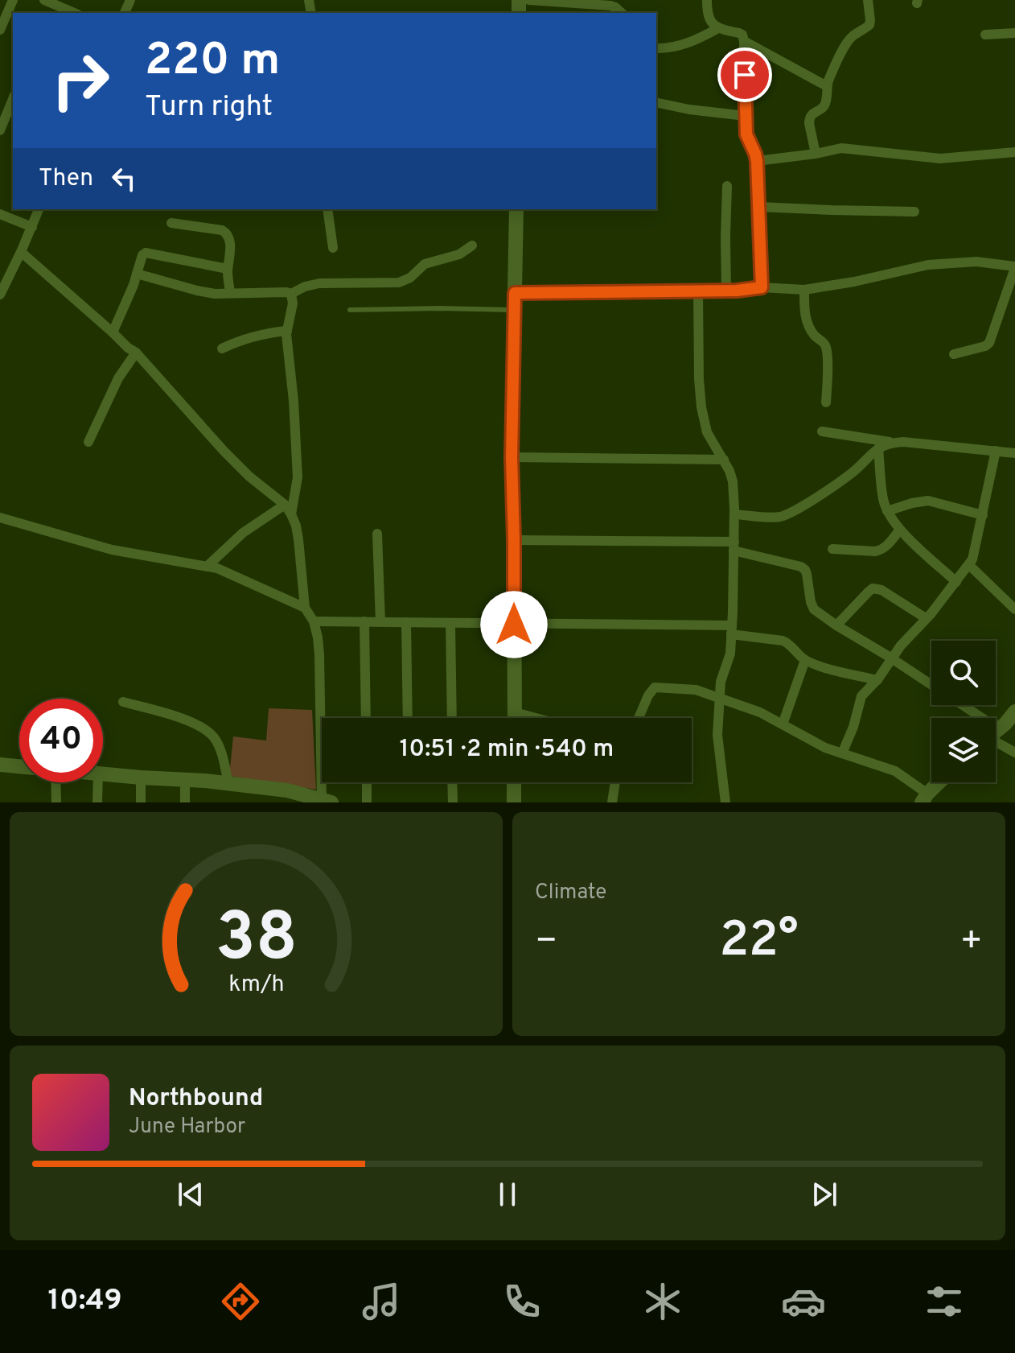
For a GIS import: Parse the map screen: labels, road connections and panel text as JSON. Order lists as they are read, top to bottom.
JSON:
{
  "page": {
    "turn": ["220 m", "Turn right"],
    "then": "Then",
    "limit": "40",
    "trip": "10:51 · 2 min · 540 m",
    "tile": "Climate",
    "heat": ["−", "22°", "+"],
    "song": ["Northbound", "June Harbor"],
    "tabs": "10:49",
    "gauge": ["38", "km/h"]
  }
}
